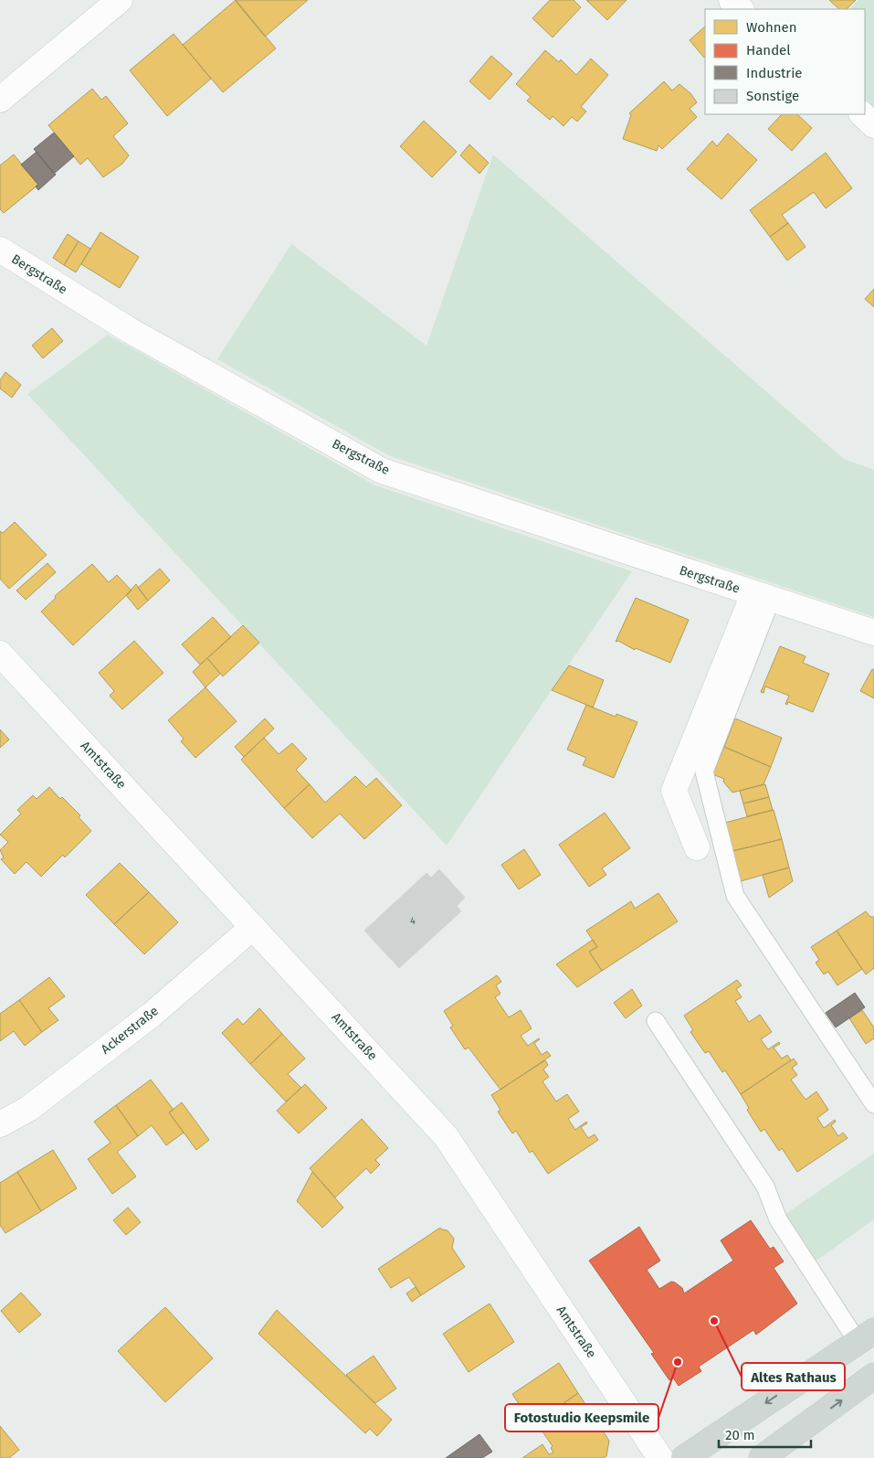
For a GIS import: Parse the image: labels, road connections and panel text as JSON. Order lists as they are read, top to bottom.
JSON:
{
  "streets": {
    "street": ["Bergstraße", "Amtstraße", "Ackerstraße"]
  },
  "crossings": [
    ["Amtstraße", "Ackerstraße"]
  ],
  "places": ["Altes Rathaus", "Fotostudio Keepsmile"],
  "house_numbers": ["4"],
  "legend": [
    "Wohnen",
    "Handel",
    "Industrie",
    "Sonstige"
  ],
  "scale_bar": "20 m"
}
